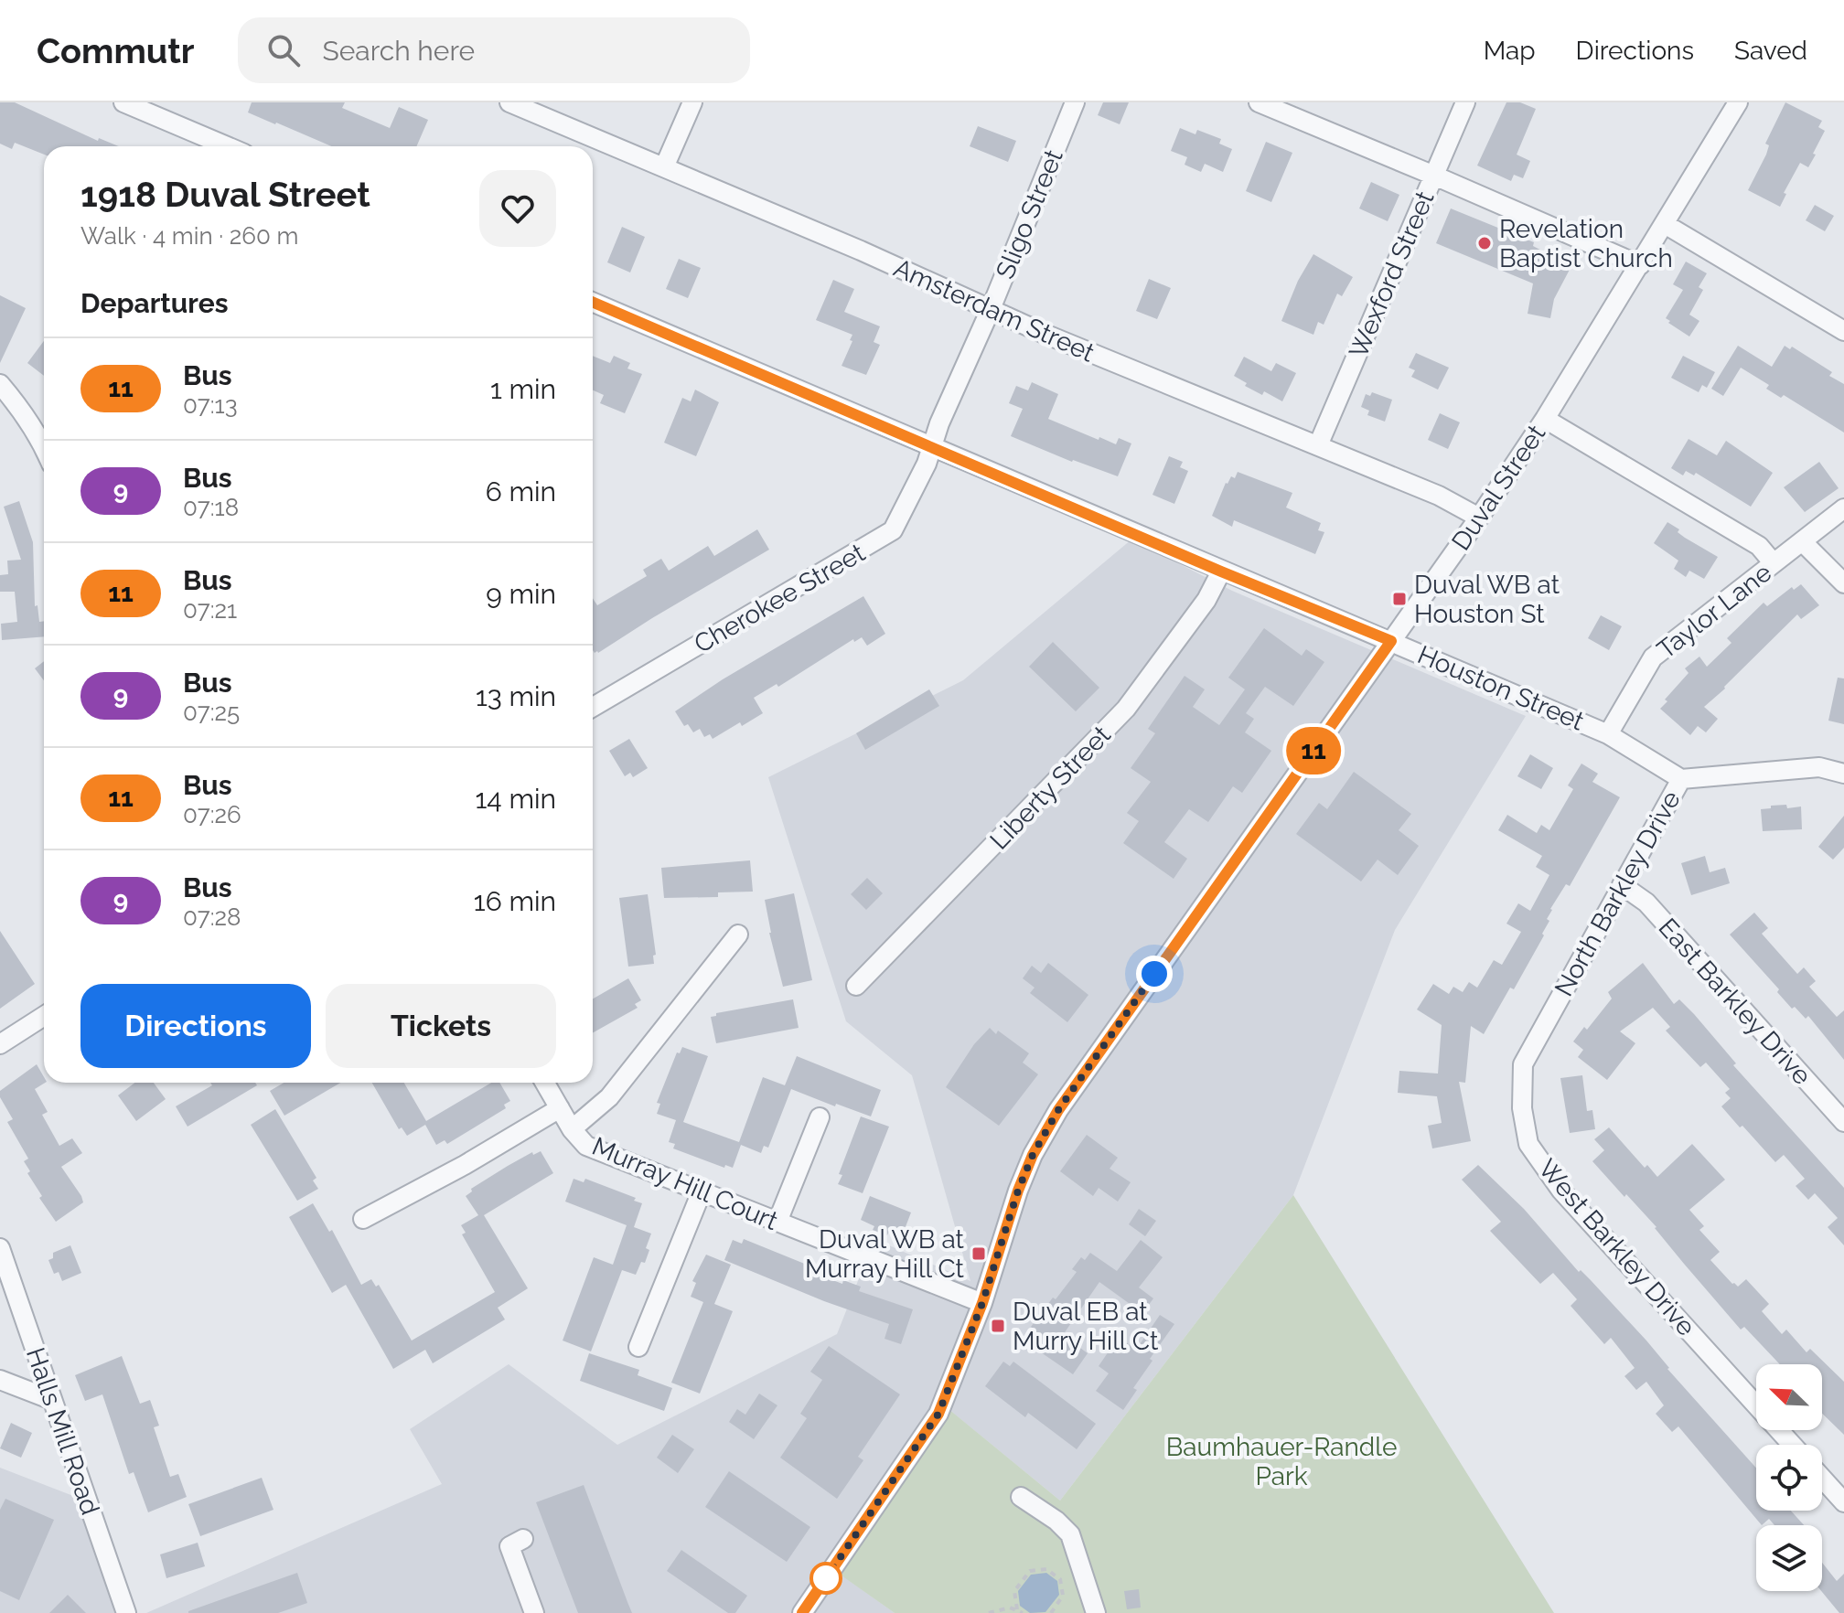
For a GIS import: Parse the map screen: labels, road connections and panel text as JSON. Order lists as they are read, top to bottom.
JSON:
{
  "streets": {
    "street": [
      "Sligo Street",
      "Wexford Street",
      "Amsterdam Street",
      "Duval Street",
      "Cherokee Street",
      "Taylor Lane",
      "Houston Street",
      "Liberty Street",
      "North Barkley Drive",
      "East Barkley Drive",
      "Murray Hill Court",
      "West Barkley Drive",
      "Halls Mill Road"
    ]
  },
  "crossings": [
    ["Sligo Street", "Amsterdam Street"],
    ["Sligo Street", "Cherokee Street"],
    ["Sligo Street", "Houston Street"],
    ["Wexford Street", "Amsterdam Street"],
    ["Amsterdam Street", "Duval Street"],
    ["Duval Street", "Houston Street"],
    ["Duval Street", "Murray Hill Court"],
    ["Cherokee Street", "Houston Street"],
    ["Taylor Lane", "Houston Street"],
    ["Houston Street", "Liberty Street"],
    ["Houston Street", "North Barkley Drive"],
    ["North Barkley Drive", "East Barkley Drive"],
    ["North Barkley Drive", "West Barkley Drive"]
  ],
  "parks": ["Baumhauer-Randle Park"],
  "places": {
    "other": ["Revelation Baptist Church"],
    "transit": ["Duval WB at Houston St", "Duval WB at Murray Hill Ct", "Duval EB at Murry Hill Ct"]
  },
  "lines": ["bus line 11"],
  "north": "top left",
  "page": {
    "header": "Commutr",
    "search": "Search here",
    "nav": ["Map", "Directions", "Saved"],
    "on_map": "11",
    "heading": [
      ["1918 Duval Street", "Walk · 4 min · 260 m"],
      "Departures"
    ],
    "list": [
      {
        "mark": "11",
        "name": "Bus",
        "note": "07:13",
        "value": "1 min"
      },
      {
        "mark": "9",
        "name": "Bus",
        "note": "07:18",
        "value": "6 min"
      },
      {
        "mark": "11",
        "name": "Bus",
        "note": "07:21",
        "value": "9 min"
      },
      {
        "mark": "9",
        "name": "Bus",
        "note": "07:25",
        "value": "13 min"
      },
      {
        "mark": "11",
        "name": "Bus",
        "note": "07:26",
        "value": "14 min"
      },
      {
        "mark": "9",
        "name": "Bus",
        "note": "07:28",
        "value": "16 min"
      }
    ],
    "buttons": ["Directions", "Tickets"]
  }
}
